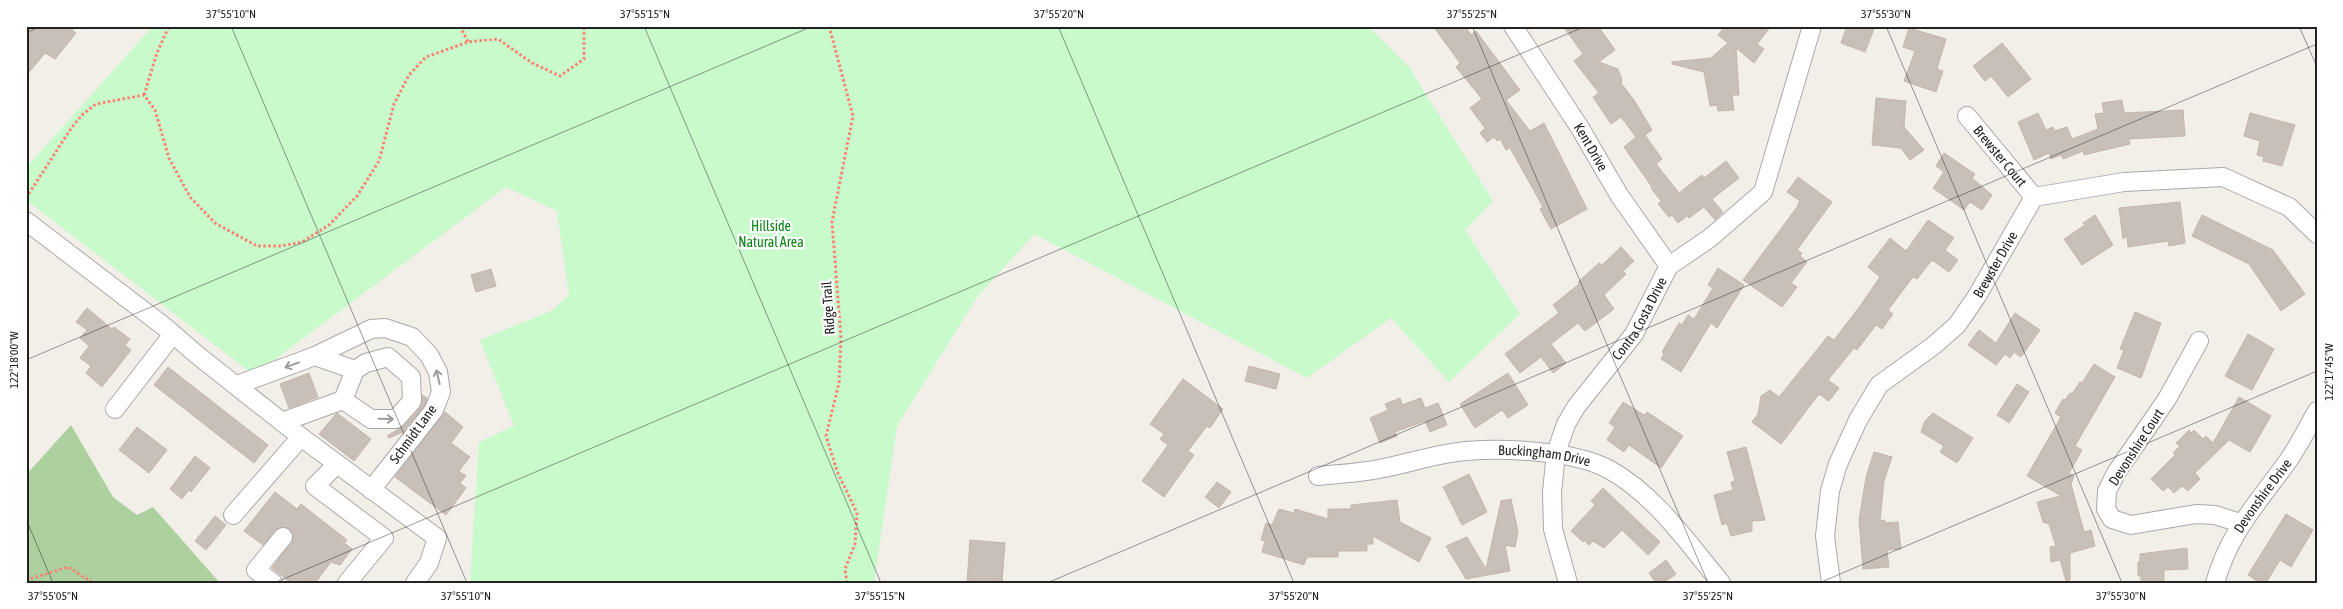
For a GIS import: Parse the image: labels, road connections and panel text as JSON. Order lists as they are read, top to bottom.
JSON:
{
  "streets": {
    "street": [
      "Kent Drive",
      "Brewster Court",
      "Brewster Drive",
      "Contra Costa Drive",
      "Schmidt Lane",
      "Devonshire Court",
      "Buckingham Drive",
      "Devonshire Drive"
    ],
    "path": ["Ridge Trail"]
  },
  "crossings": [
    ["Kent Drive", "Contra Costa Drive"],
    ["Brewster Court", "Brewster Drive"],
    ["Contra Costa Drive", "Buckingham Drive"],
    ["Devonshire Court", "Devonshire Drive"]
  ],
  "parks": ["Hillside Natural Area"],
  "coordinates": [
    "37°55'10\"N",
    "37°55'15\"N",
    "37°55'20\"N",
    "37°55'25\"N",
    "37°55'30\"N",
    "122°18'00\"W",
    "122°17'45\"W",
    "37°55'05\"N"
  ]
}
